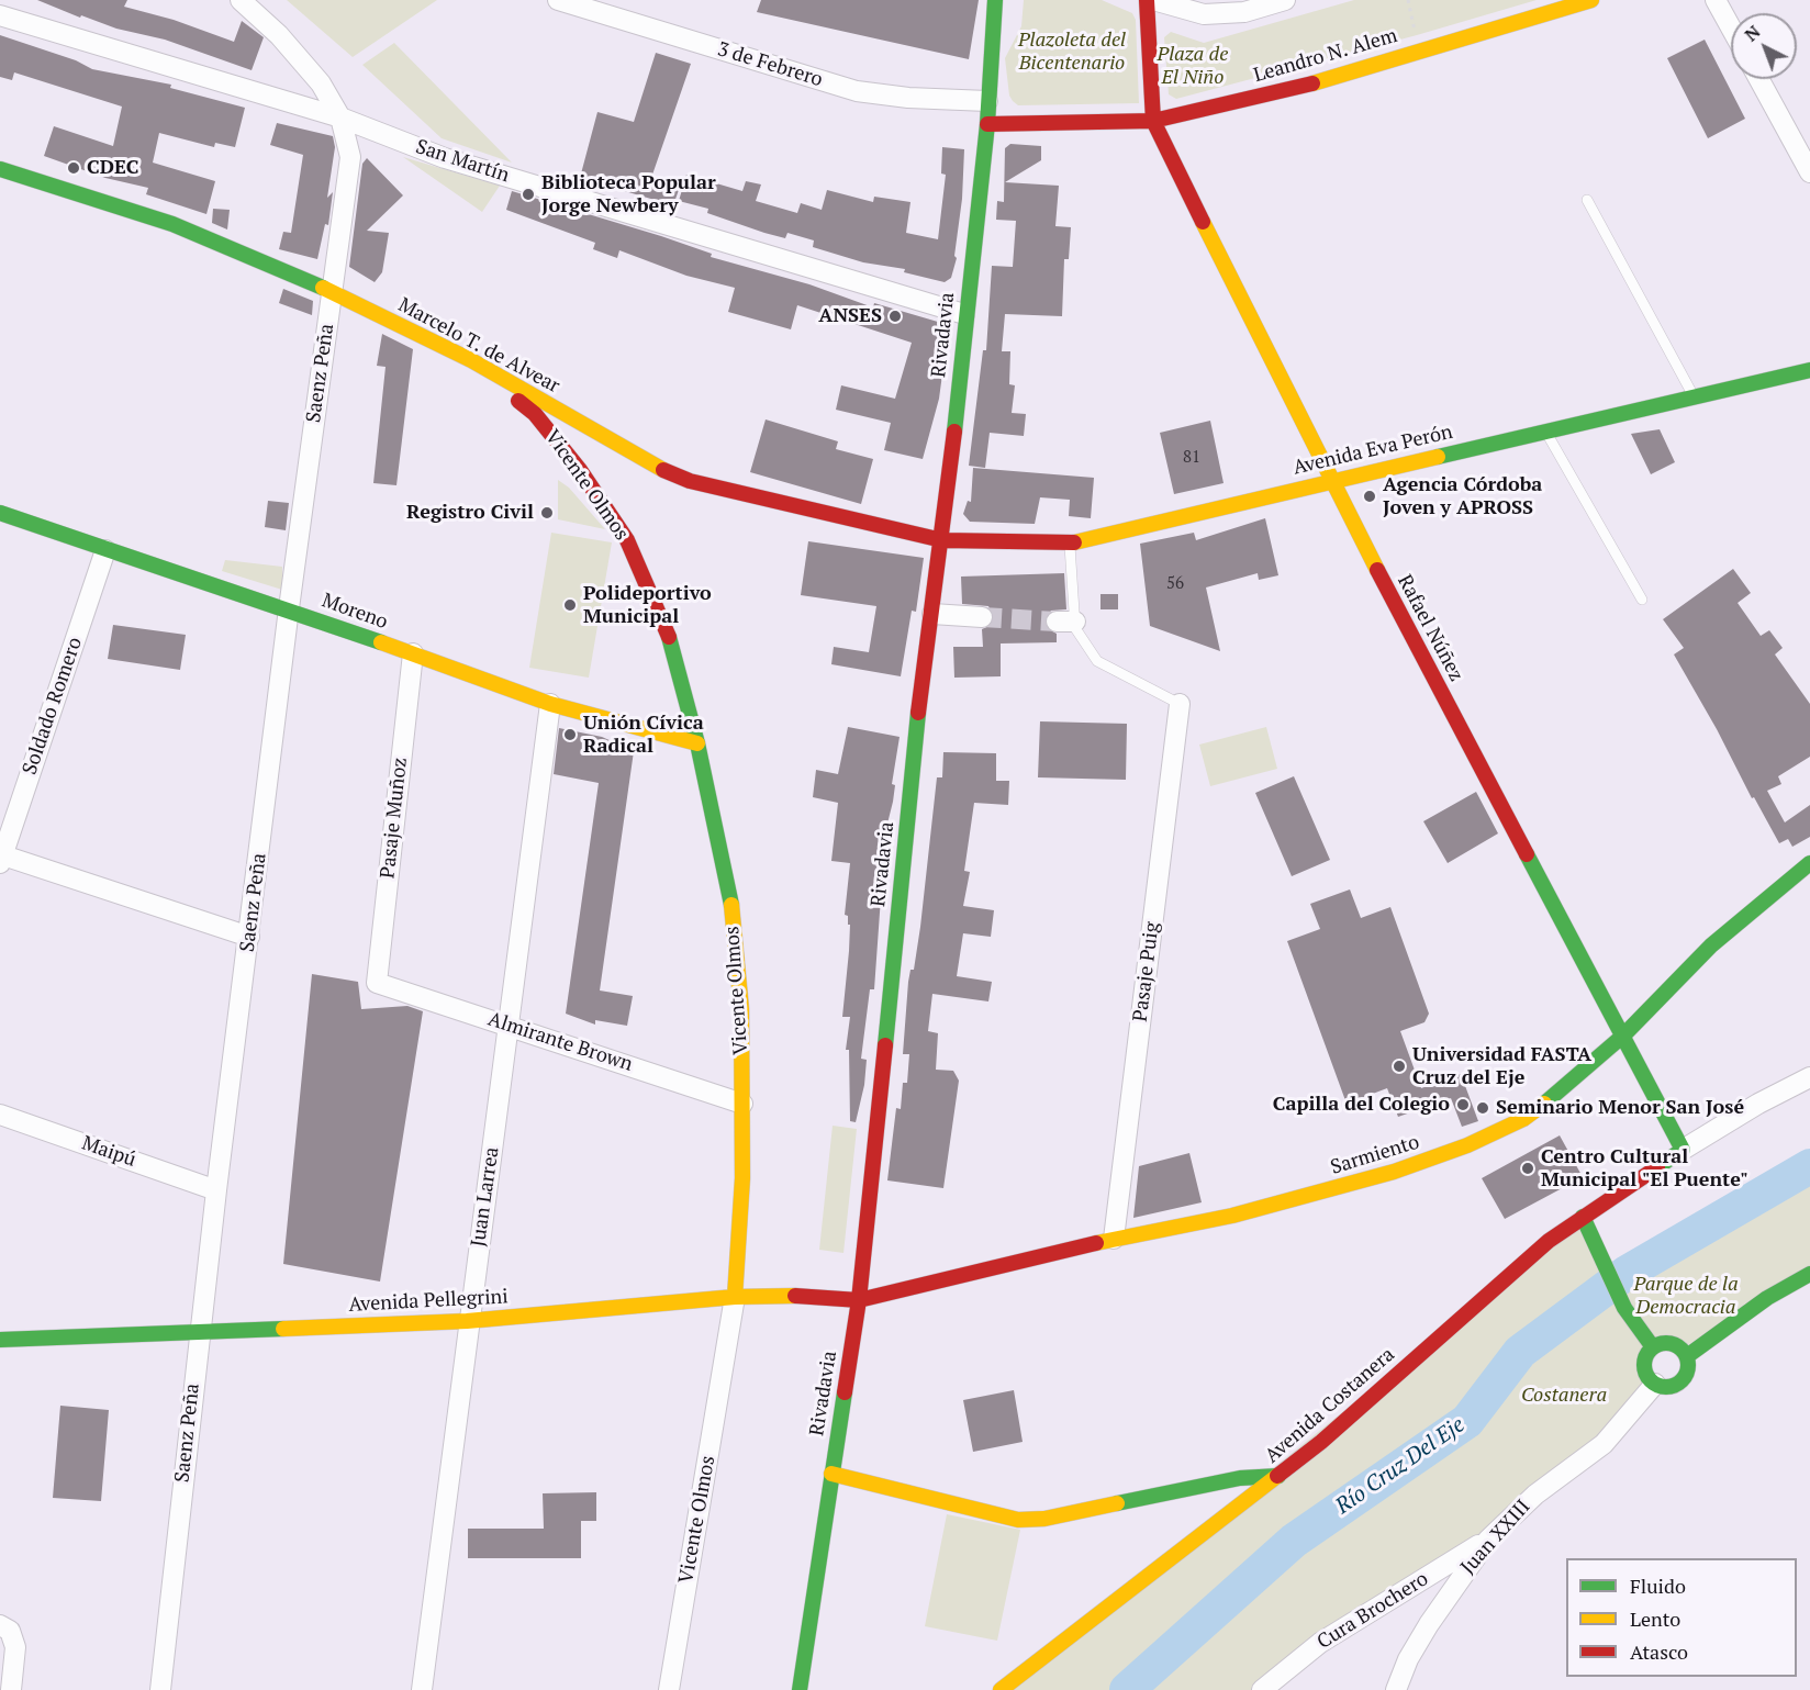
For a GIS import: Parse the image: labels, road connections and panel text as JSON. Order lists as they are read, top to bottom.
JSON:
{
  "streets": {
    "street": [
      "Leandro N. Alem",
      "3 de Febrero",
      "San Martín",
      "Rivadavia",
      "Marcelo T. de Alvear",
      "Saenz Peña",
      "Avenida Eva Perón",
      "Vicente Olmos",
      "Moreno",
      "Rafael Núñez",
      "Soldado Romero",
      "Pasaje Muñoz",
      "Pasaje Puig",
      "Almirante Brown",
      "Maipú",
      "Sarmiento",
      "Juan Larrea",
      "Avenida Pellegrini",
      "Avenida Costanera",
      "Juan XXIII",
      "Cura Brochero"
    ]
  },
  "crossings": [
    ["Leandro N. Alem", "Rivadavia"],
    ["Leandro N. Alem", "Rafael Núñez"],
    ["3 de Febrero", "Rivadavia"],
    ["San Martín", "Rivadavia"],
    ["San Martín", "Saenz Peña"],
    ["Rivadavia", "Marcelo T. de Alvear"],
    ["Rivadavia", "Avenida Eva Perón"],
    ["Rivadavia", "Sarmiento"],
    ["Rivadavia", "Avenida Pellegrini"],
    ["Marcelo T. de Alvear", "Saenz Peña"],
    ["Marcelo T. de Alvear", "Avenida Eva Perón"],
    ["Marcelo T. de Alvear", "Vicente Olmos"],
    ["Saenz Peña", "Moreno"],
    ["Saenz Peña", "Maipú"],
    ["Saenz Peña", "Avenida Pellegrini"],
    ["Avenida Eva Perón", "Rafael Núñez"],
    ["Vicente Olmos", "Moreno"],
    ["Vicente Olmos", "Almirante Brown"],
    ["Vicente Olmos", "Avenida Pellegrini"],
    ["Moreno", "Soldado Romero"],
    ["Moreno", "Pasaje Muñoz"],
    ["Moreno", "Juan Larrea"],
    ["Rafael Núñez", "Sarmiento"],
    ["Rafael Núñez", "Avenida Costanera"],
    ["Pasaje Muñoz", "Almirante Brown"],
    ["Pasaje Puig", "Sarmiento"],
    ["Almirante Brown", "Juan Larrea"],
    ["Sarmiento", "Avenida Pellegrini"],
    ["Juan Larrea", "Avenida Pellegrini"],
    ["Juan XXIII", "Cura Brochero"]
  ],
  "water": ["Río Cruz Del Eje"],
  "parks": [
    "Plazoleta del Bicentenario",
    "Plaza de El Niño",
    "Parque de la Democracia",
    "Costanera"
  ],
  "places": [
    "CDEC",
    "Biblioteca Popular Jorge Newbery",
    "ANSES",
    "Agencia Córdoba Joven y APROSS",
    "Registro Civil",
    "Polideportivo Municipal",
    "Unión Cívica Radical",
    "Universidad FASTA Cruz del Eje",
    "Capilla del Colegio",
    "Seminario Menor San José",
    "Centro Cultural Municipal \"El Puente\""
  ],
  "house_numbers": ["81", "56"],
  "legend": ["Fluido", "Lento", "Atasco"],
  "north": "top left"
}
